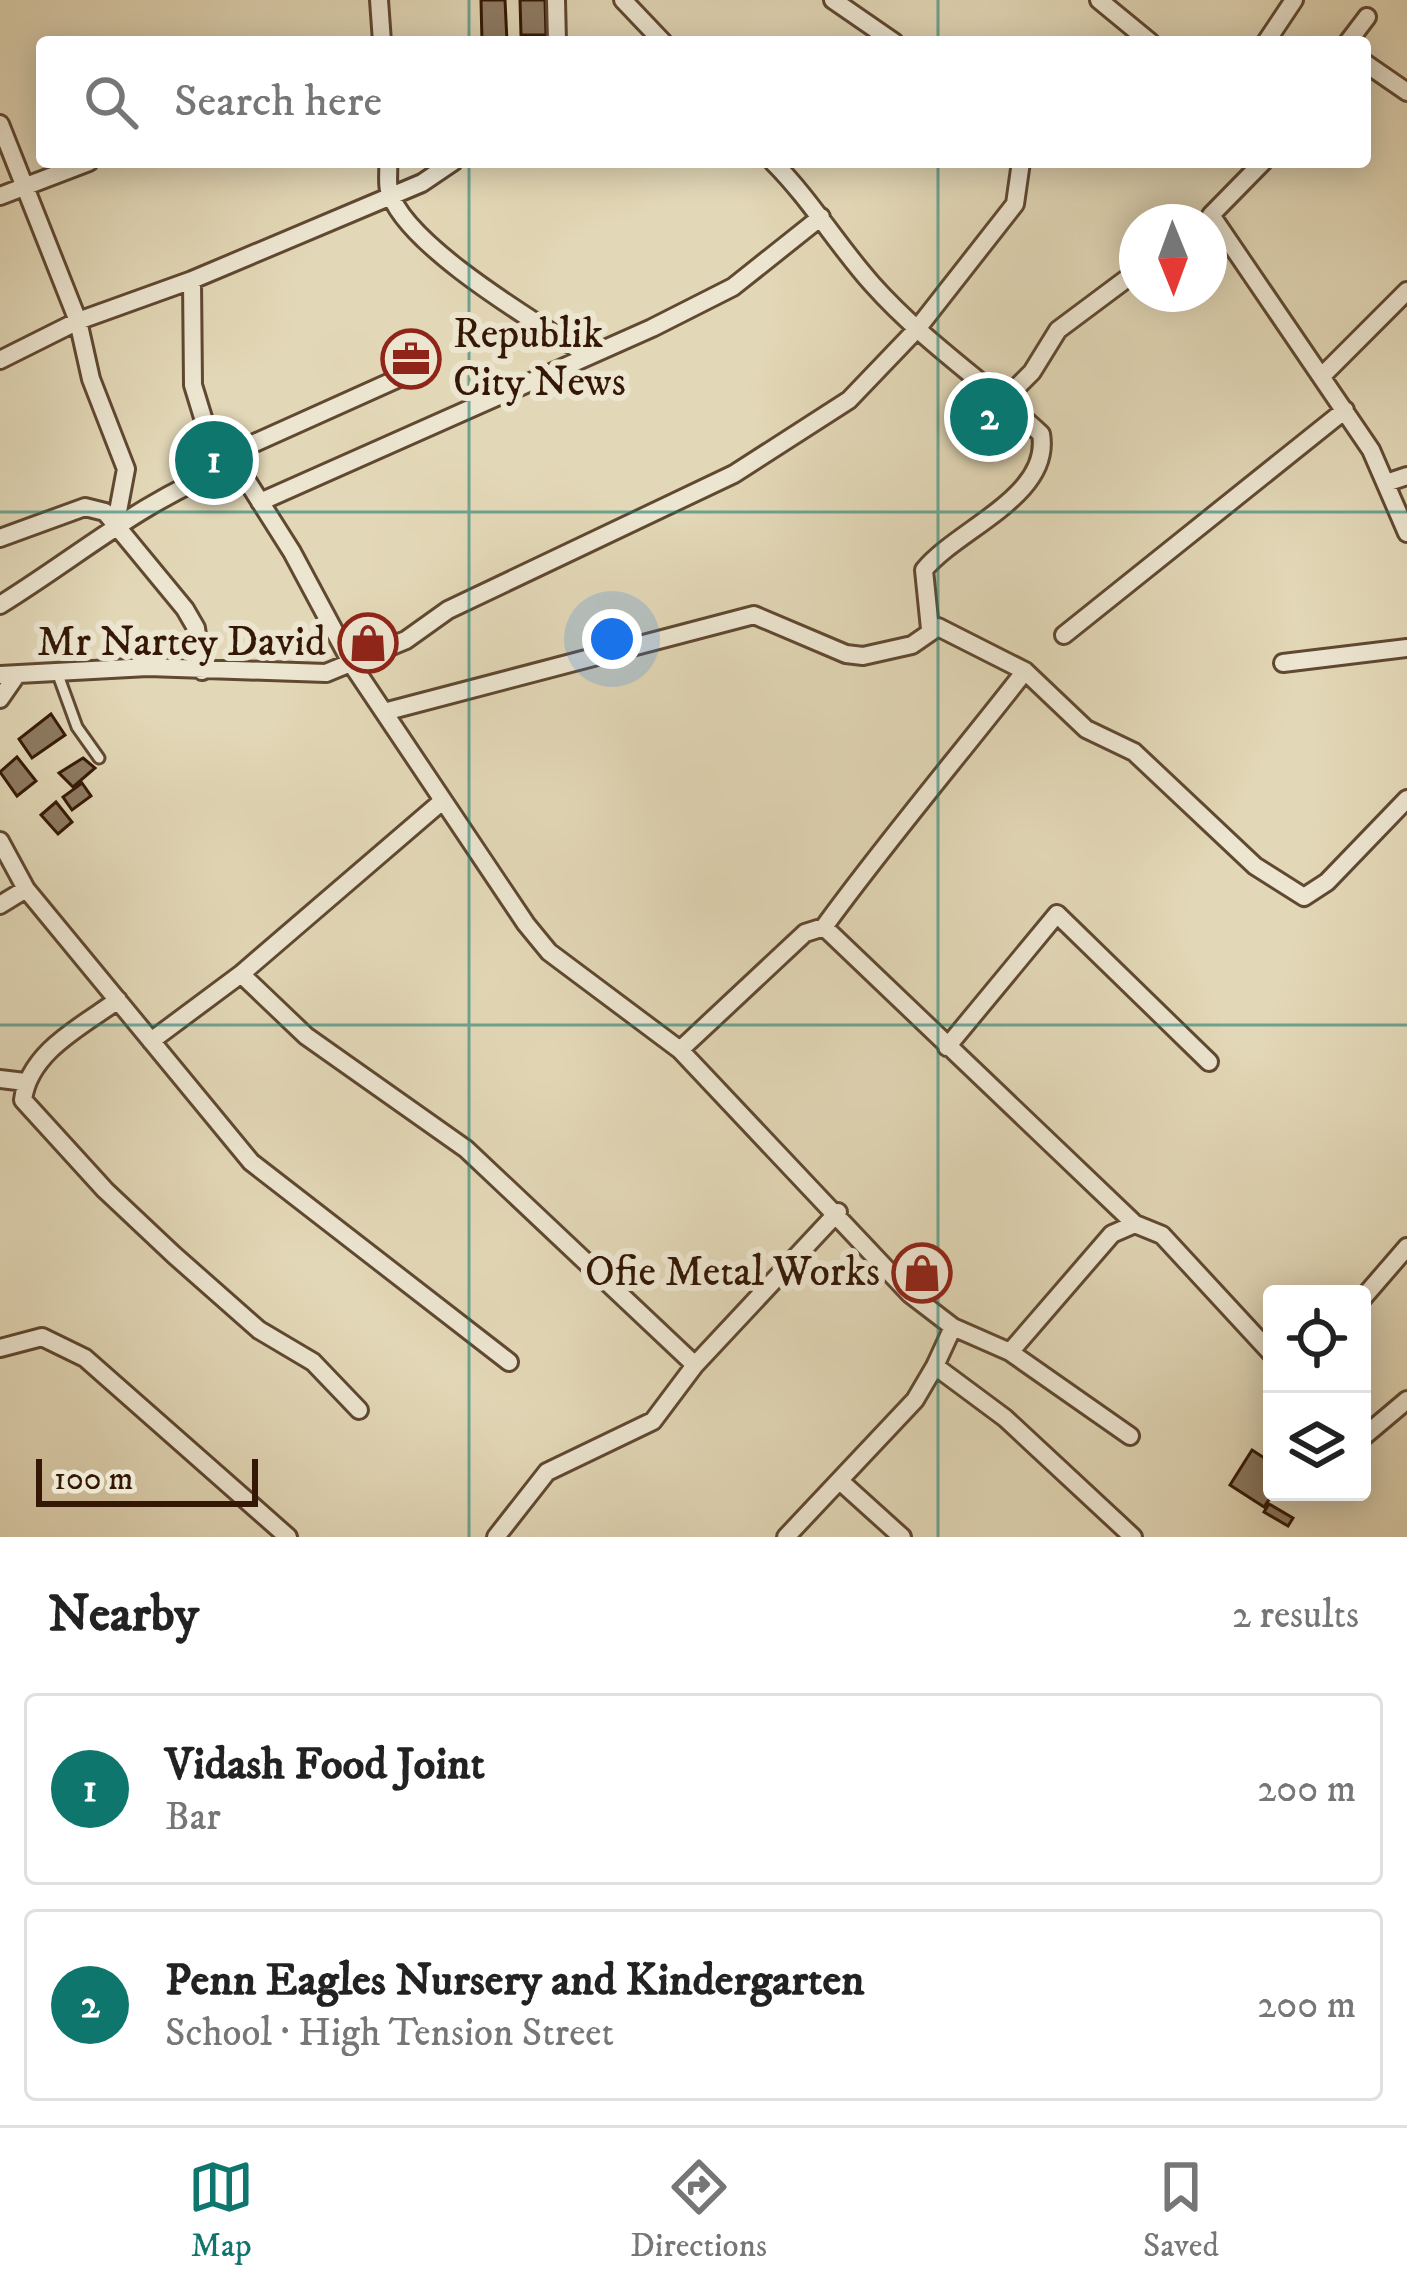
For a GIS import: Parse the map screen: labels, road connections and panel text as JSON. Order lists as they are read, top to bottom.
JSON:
{
  "places": {
    "office": ["Republik City News"],
    "shop": ["Mr Nartey David", "Ofie Metal Works"]
  },
  "scale_bar": "100 m",
  "north": "bottom",
  "page": {
    "search": "Search here",
    "pins": ["2", "1"],
    "scale": "100 m",
    "heading": ["Nearby", "2 results"],
    "list": [
      {
        "mark": "1",
        "name": "Vidash Food Joint",
        "note": "Bar",
        "value": "200 m"
      },
      {
        "mark": "2",
        "name": "Penn Eagles Nursery and Kindergarten",
        "note": "School · High Tension Street",
        "value": "200 m"
      }
    ],
    "nav": ["Map", "Directions", "Saved"]
  }
}
